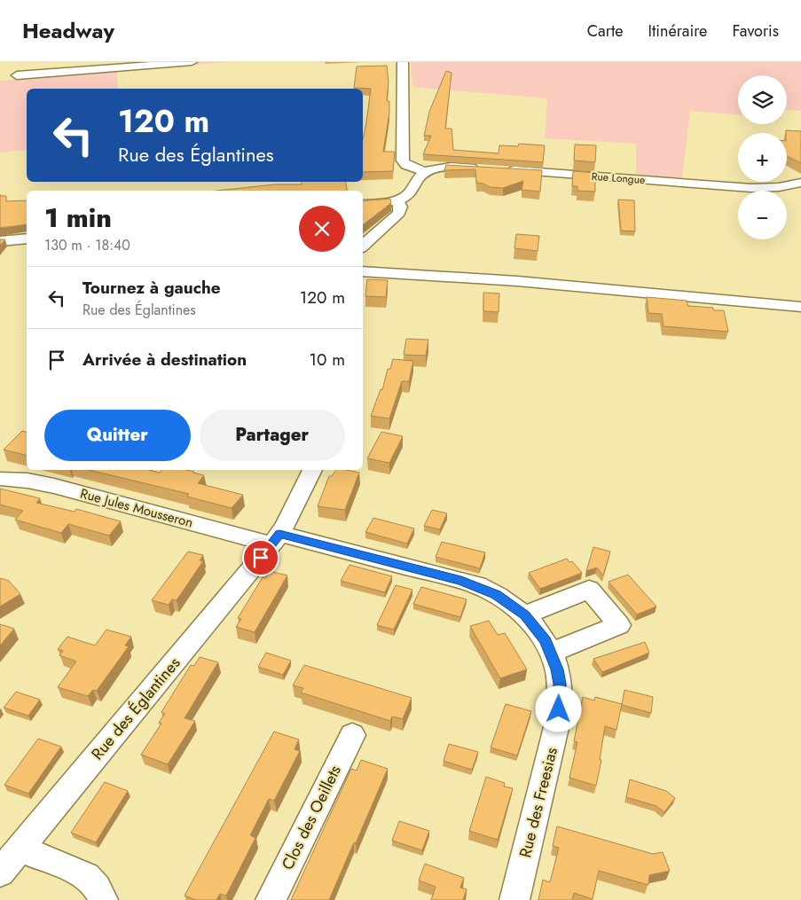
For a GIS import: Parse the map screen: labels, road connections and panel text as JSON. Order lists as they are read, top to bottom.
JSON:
{
  "streets": {
    "street": [
      "Rue Longue",
      "Rue Jules Mousseron",
      "Rue des Églantines",
      "Rue des Freesias",
      "Clos des Oeillets"
    ]
  },
  "crossings": [
    ["Rue Jules Mousseron", "Rue des Églantines"],
    ["Rue Jules Mousseron", "Rue des Freesias"],
    ["Rue des Églantines", "Rue des Freesias"]
  ],
  "page": {
    "header": "Headway",
    "nav": ["Carte", "Itinéraire", "Favoris"],
    "map_buttons": ["+", "−"],
    "turn": ["120 m", "Rue des Églantines"],
    "heading": ["1 min", "130 m · 18:40"],
    "list": [
      {
        "name": "Tournez à gauche",
        "note": "Rue des Églantines",
        "value": "120 m"
      },
      {
        "name": "Arrivée à destination",
        "value": "10 m"
      }
    ],
    "buttons": ["Quitter", "Partager"]
  }
}
